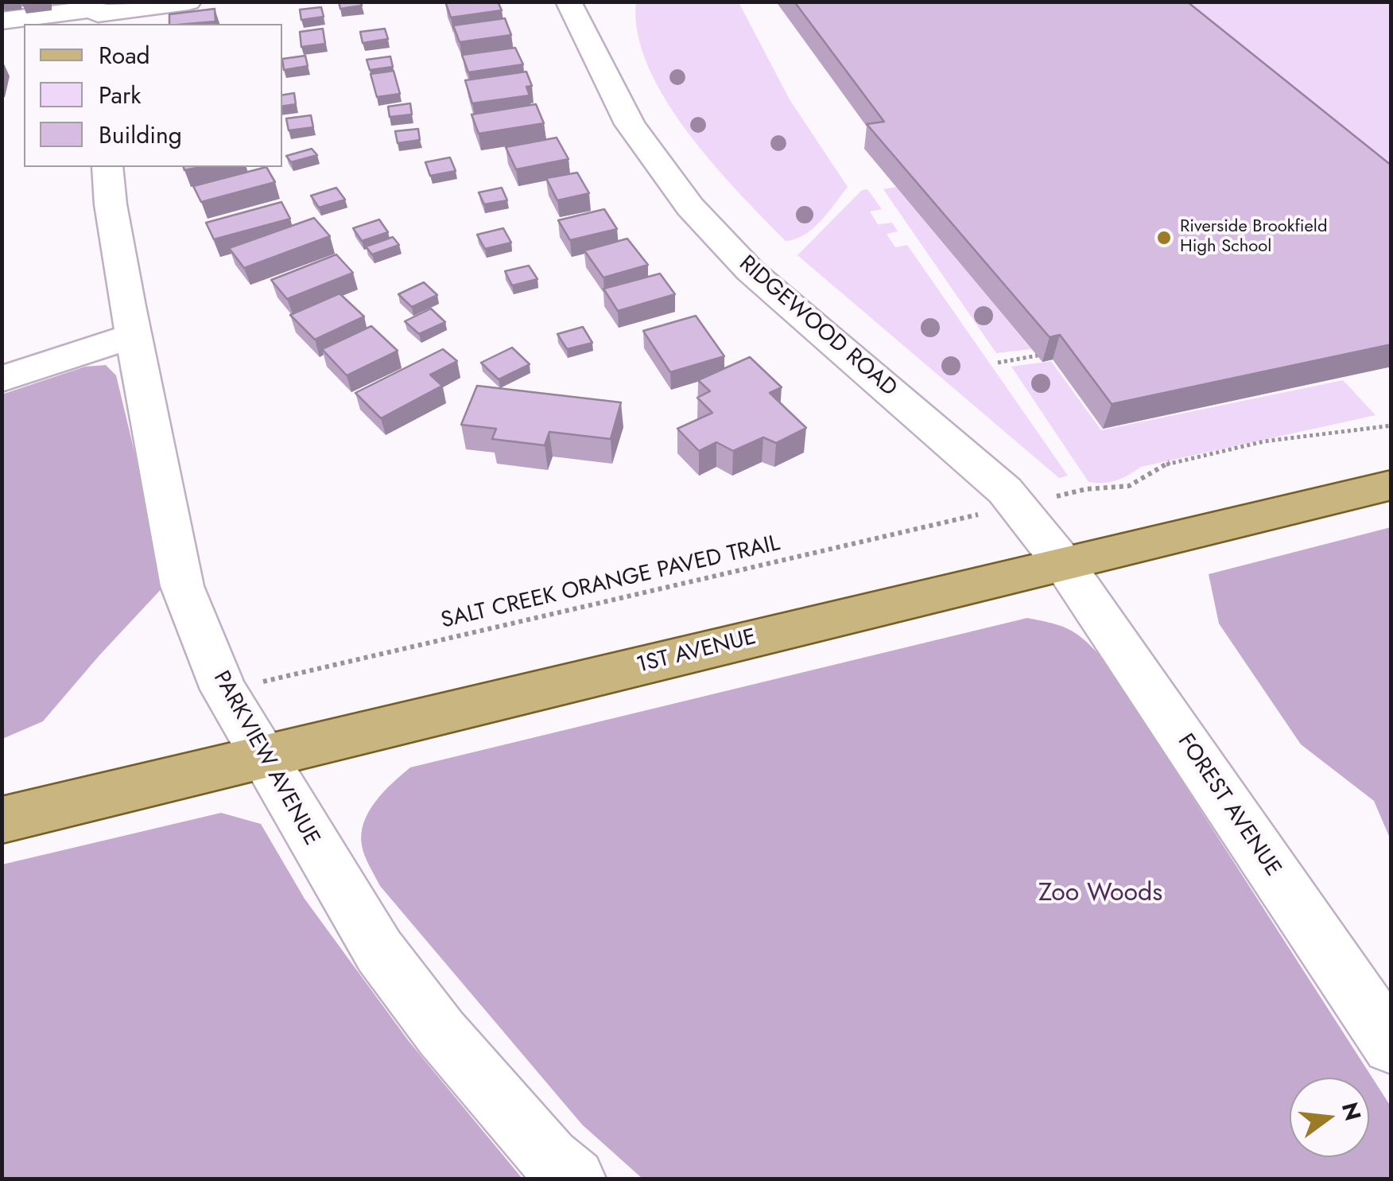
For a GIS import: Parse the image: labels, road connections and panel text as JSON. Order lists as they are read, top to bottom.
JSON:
{
  "streets": {
    "main road": ["1ST AVENUE"],
    "street": ["RIDGEWOOD ROAD", "PARKVIEW AVENUE", "FOREST AVENUE"],
    "path": ["SALT CREEK ORANGE PAVED TRAIL"]
  },
  "crossings": [
    ["RIDGEWOOD ROAD", "1ST AVENUE"],
    ["RIDGEWOOD ROAD", "FOREST AVENUE"],
    ["1ST AVENUE", "PARKVIEW AVENUE"],
    ["1ST AVENUE", "FOREST AVENUE"]
  ],
  "parks": ["Zoo Woods"],
  "places": ["Riverside Brookfield High School"],
  "legend": ["Road", "Park", "Building"],
  "north": "right"
}
